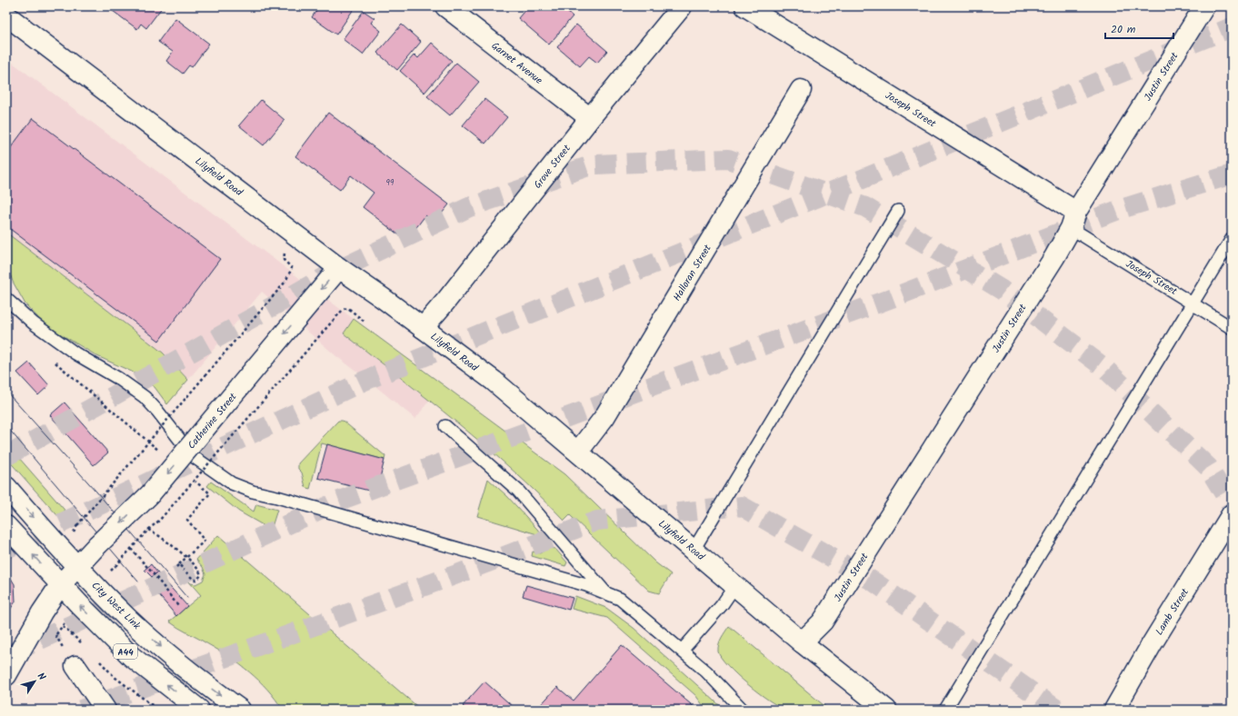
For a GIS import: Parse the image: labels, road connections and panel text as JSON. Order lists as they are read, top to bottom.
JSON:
{
  "streets": {
    "main road": [
      "Garnet Avenue",
      "Justin Street",
      "Joseph Street",
      "Grove Street",
      "Lilyfield Road",
      "Halloran Street",
      "Catherine Street",
      "City West Link",
      "Lamb Street",
      "A44"
    ]
  },
  "crossings": [
    ["Garnet Avenue", "Grove Street"],
    ["Justin Street", "Joseph Street"],
    ["Justin Street", "Lilyfield Road"],
    ["Grove Street", "Lilyfield Road"],
    ["Lilyfield Road", "Halloran Street"],
    ["Lilyfield Road", "Catherine Street"],
    ["Catherine Street", "City West Link"],
    ["Catherine Street", "A44"]
  ],
  "one_way": ["Catherine Street"],
  "house_numbers": ["99"],
  "scale_bar": "20 m",
  "north": "top right"
}
